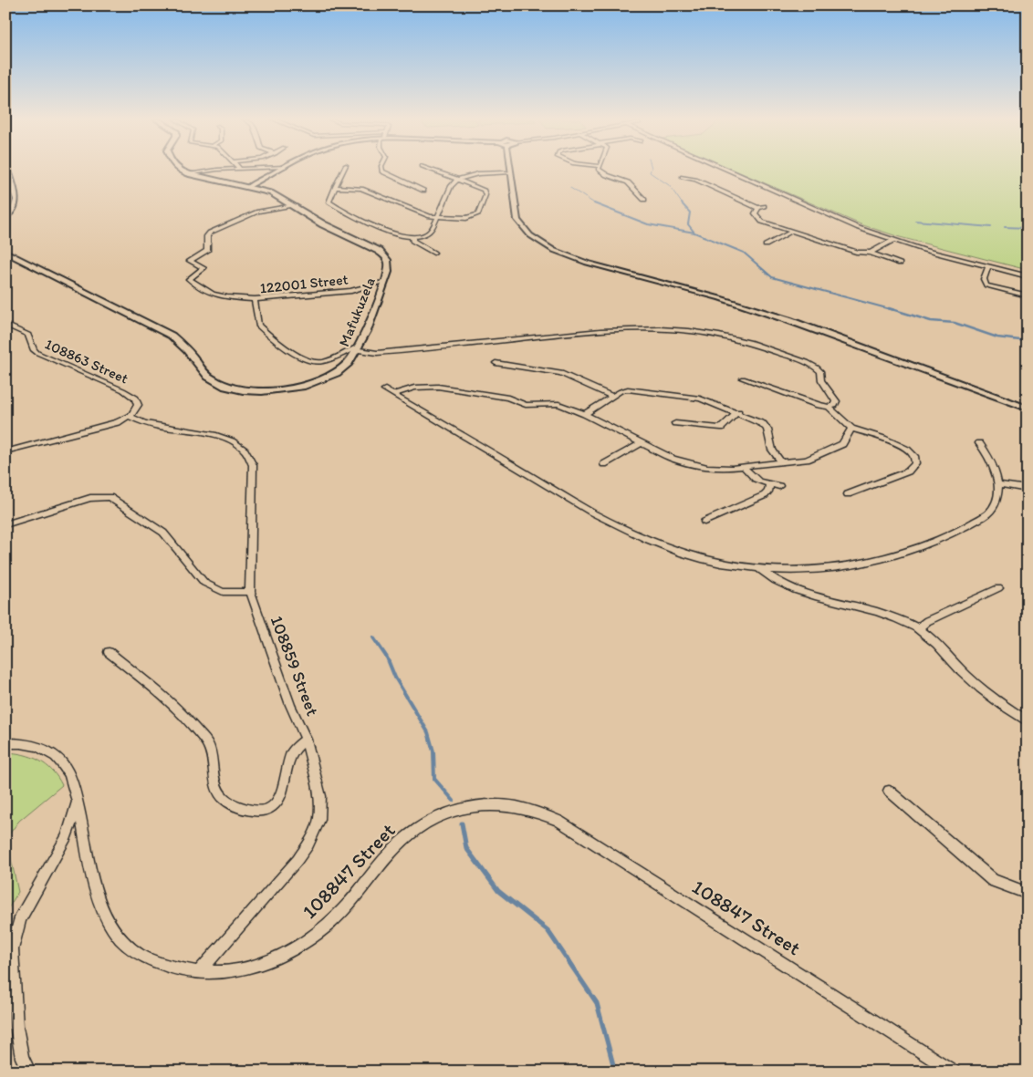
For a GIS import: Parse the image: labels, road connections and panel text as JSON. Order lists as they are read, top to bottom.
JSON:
{
  "streets": {
    "main road": ["Mafukuzela"],
    "street": [
      "122001 Street",
      "108863 Street",
      "108859 Street",
      "108847 Street"
    ]
  },
  "crossings": [
    ["122001 Street", "Mafukuzela"],
    ["108863 Street", "108859 Street"],
    ["108859 Street", "108847 Street"]
  ]
}
